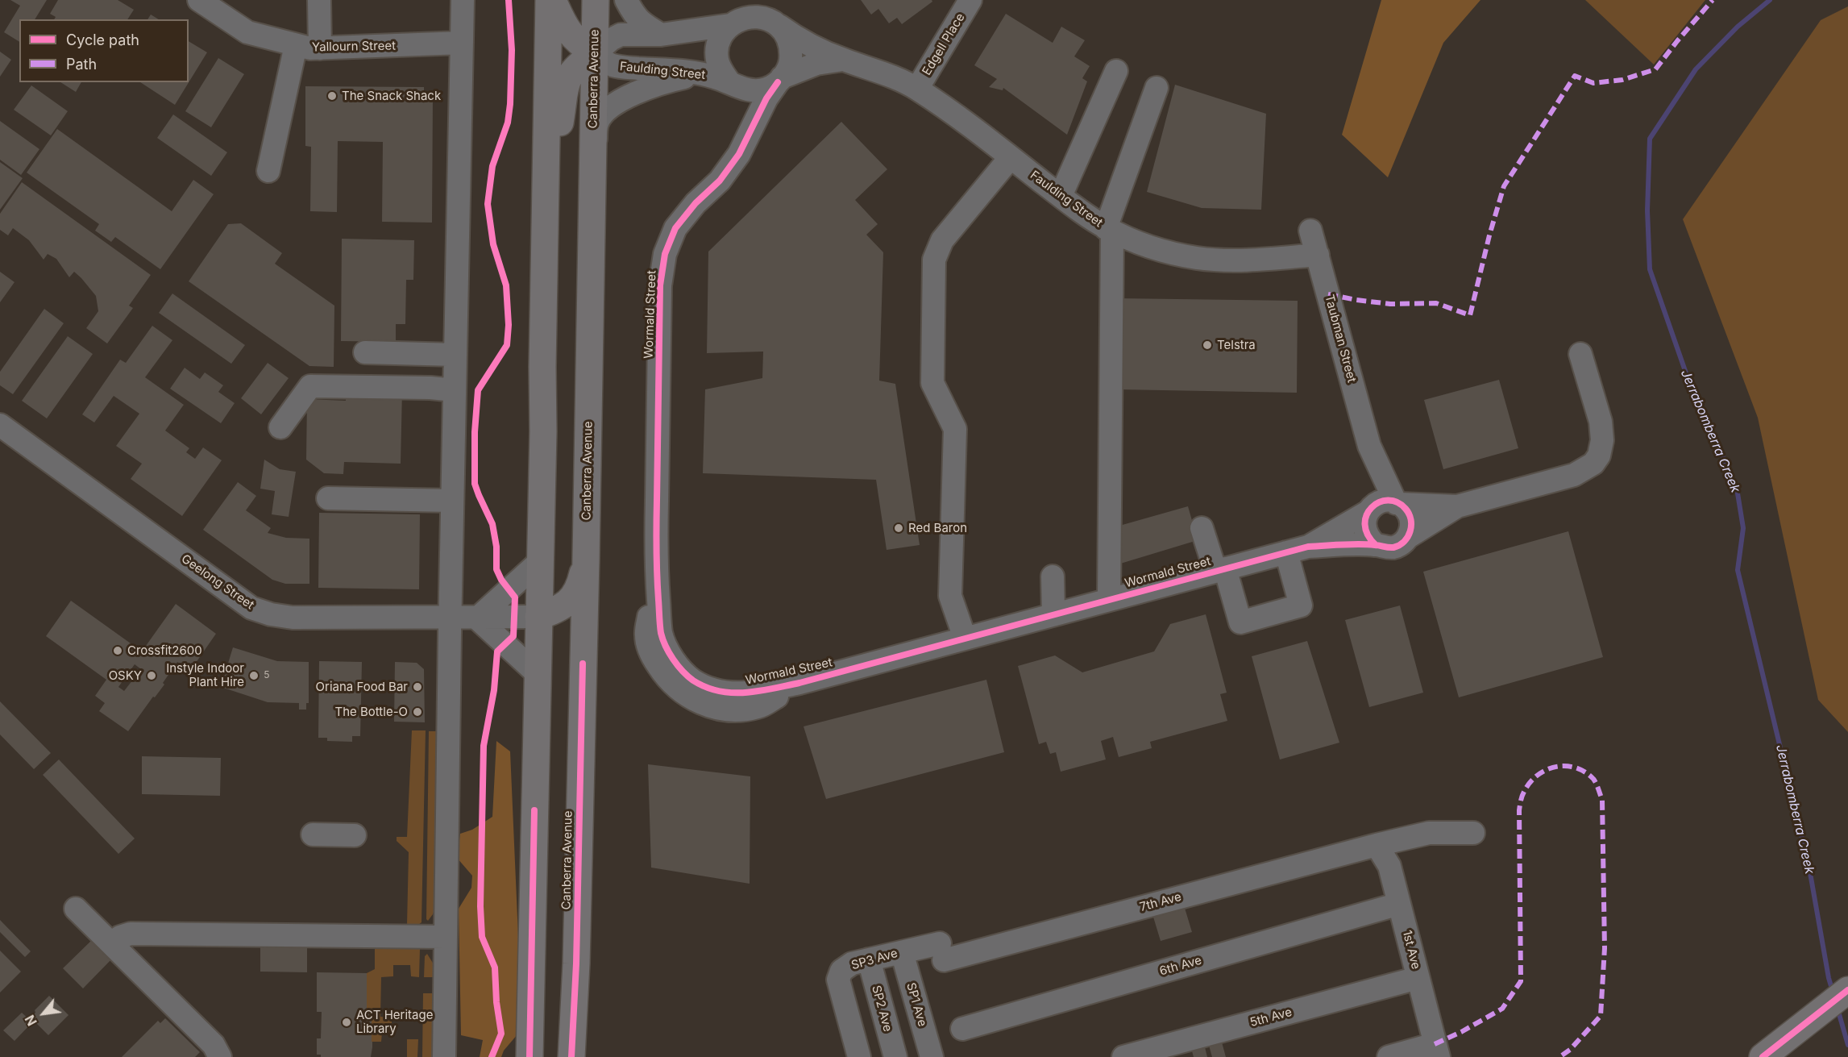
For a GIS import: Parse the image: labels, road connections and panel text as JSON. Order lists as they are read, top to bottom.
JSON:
{
  "streets": {
    "highway": ["Canberra Avenue"],
    "street": [
      "Edgell Place",
      "Yallourn Street",
      "Faulding Street",
      "Wormald Street",
      "Taubman Street",
      "Geelong Street",
      "7th Ave",
      "1st Ave",
      "SP3 Ave",
      "6th Ave",
      "SP1 Ave",
      "SP2 Ave",
      "5th Ave"
    ]
  },
  "crossings": [
    ["Edgell Place", "Faulding Street"],
    ["Faulding Street", "Canberra Avenue"],
    ["Faulding Street", "Wormald Street"],
    ["Faulding Street", "Taubman Street"],
    ["Wormald Street", "Taubman Street"],
    ["7th Ave", "1st Ave"],
    ["7th Ave", "SP3 Ave"],
    ["1st Ave", "6th Ave"],
    ["1st Ave", "5th Ave"],
    ["SP3 Ave", "SP1 Ave"],
    ["SP3 Ave", "SP2 Ave"]
  ],
  "water": ["Jerrabomberra Creek"],
  "places": [
    "The Snack Shack",
    "Telstra",
    "Red Baron",
    "Crossfit2600",
    "OSKY",
    "Instyle Indoor Plant Hire",
    "Oriana Food Bar",
    "The Bottle-O",
    "ACT Heritage Library"
  ],
  "house_numbers": ["5"],
  "legend": ["Cycle path", "Path"],
  "north": "bottom left"
}
